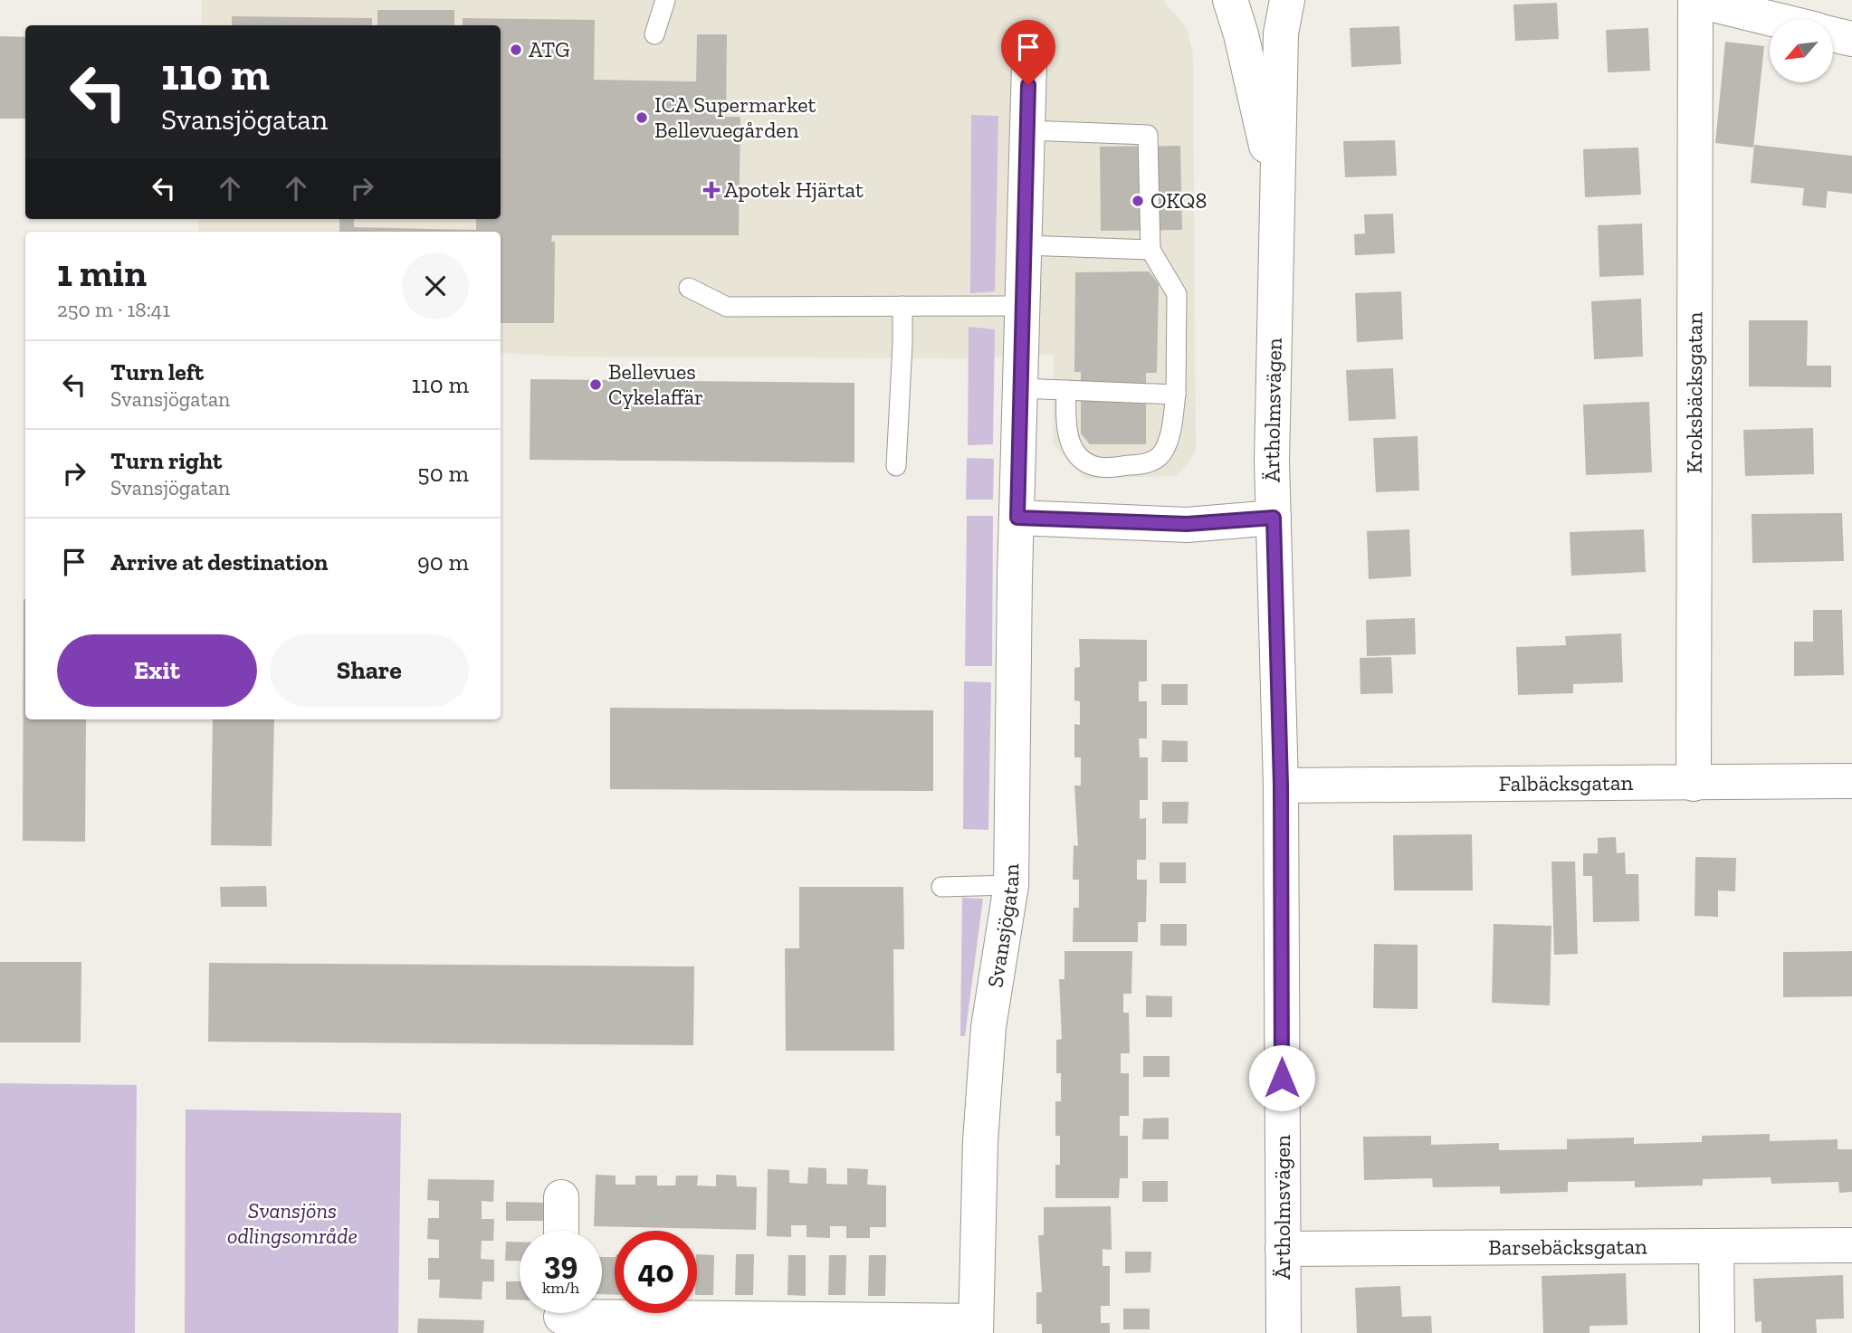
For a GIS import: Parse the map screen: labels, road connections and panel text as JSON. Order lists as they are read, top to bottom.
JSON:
{
  "streets": {
    "street": [
      "Kroksbäcksgatan",
      "Ärtholmsvägen",
      "Falbäcksgatan",
      "Svansjögatan",
      "Barsebäcksgatan"
    ]
  },
  "crossings": [
    ["Kroksbäcksgatan", "Falbäcksgatan"],
    ["Ärtholmsvägen", "Falbäcksgatan"],
    ["Ärtholmsvägen", "Barsebäcksgatan"]
  ],
  "parks": ["Svansjöns odlingsområde"],
  "places": {
    "other": [
      "ATG",
      "ICA Supermarket Bellevuegården",
      "OKQ8",
      "Bellevues Cykelaffär"
    ],
    "health": ["Apotek Hjärtat"]
  },
  "north": "bottom left",
  "page": {
    "turn": ["110 m", "Svansjögatan"],
    "heading": ["1 min", "250 m · 18:41"],
    "list": [
      {
        "name": "Turn left",
        "note": "Svansjögatan",
        "value": "110 m"
      },
      {
        "name": "Turn right",
        "note": "Svansjögatan",
        "value": "50 m"
      },
      {
        "name": "Arrive at destination",
        "value": "90 m"
      }
    ],
    "buttons": ["Exit", "Share"],
    "speed": "39 km/h",
    "limit": "40"
  }
}
